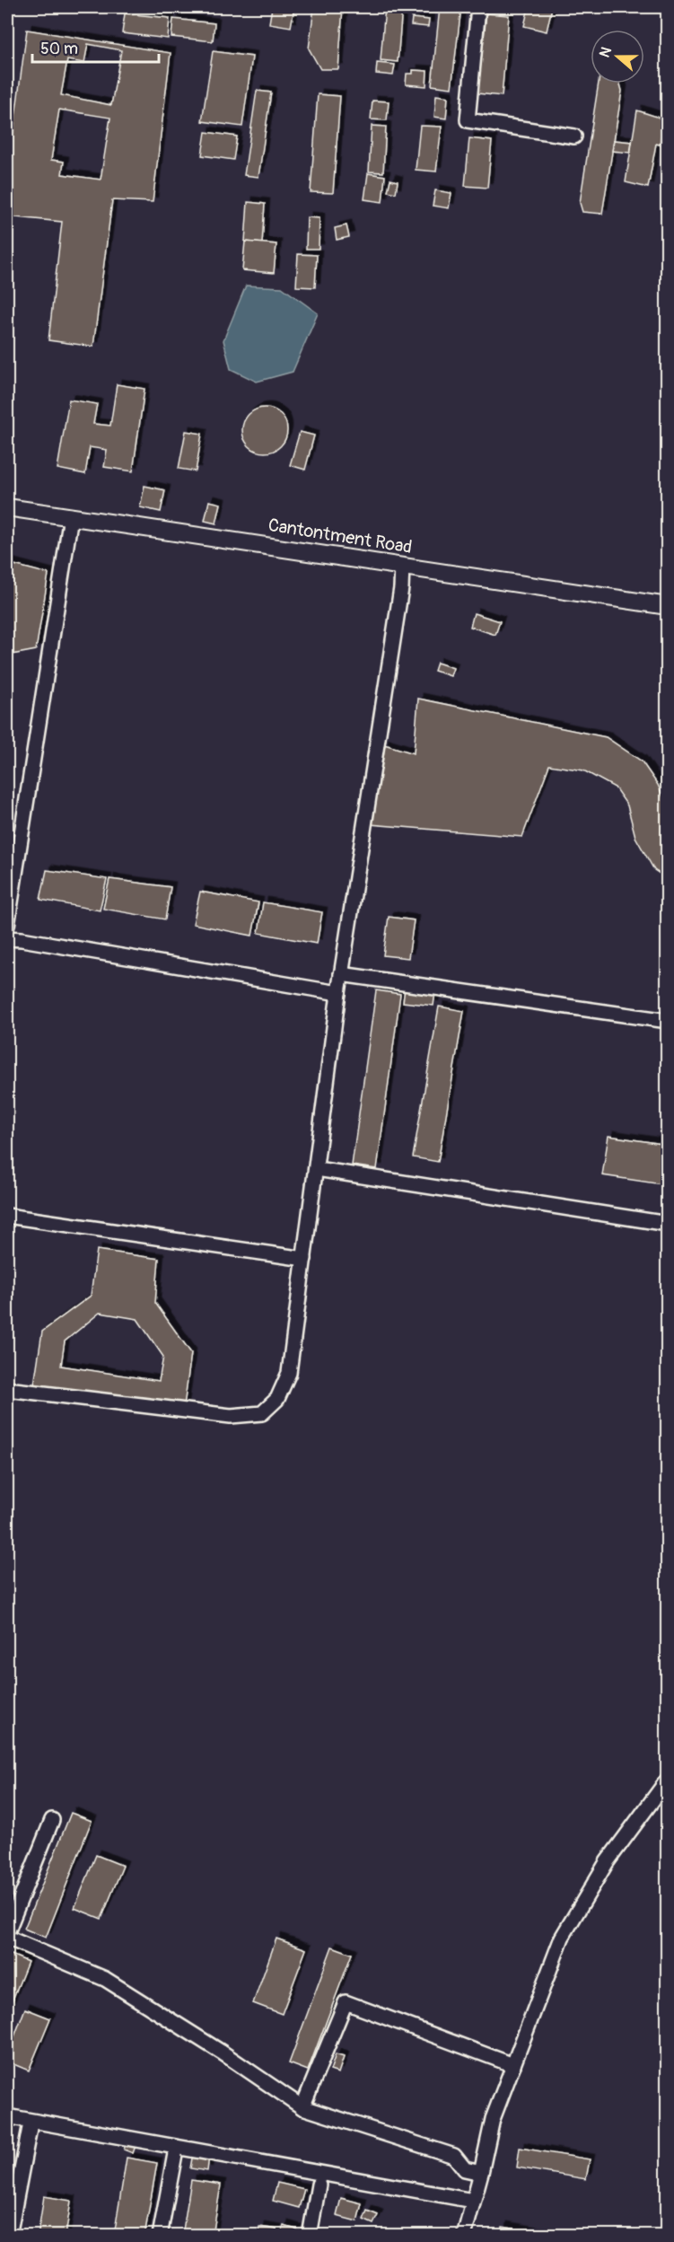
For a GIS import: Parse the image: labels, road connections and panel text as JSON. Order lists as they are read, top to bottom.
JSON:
{
  "streets": {
    "street": ["Cantontment Road"]
  },
  "scale_bar": "50 m",
  "north": "left"
}
